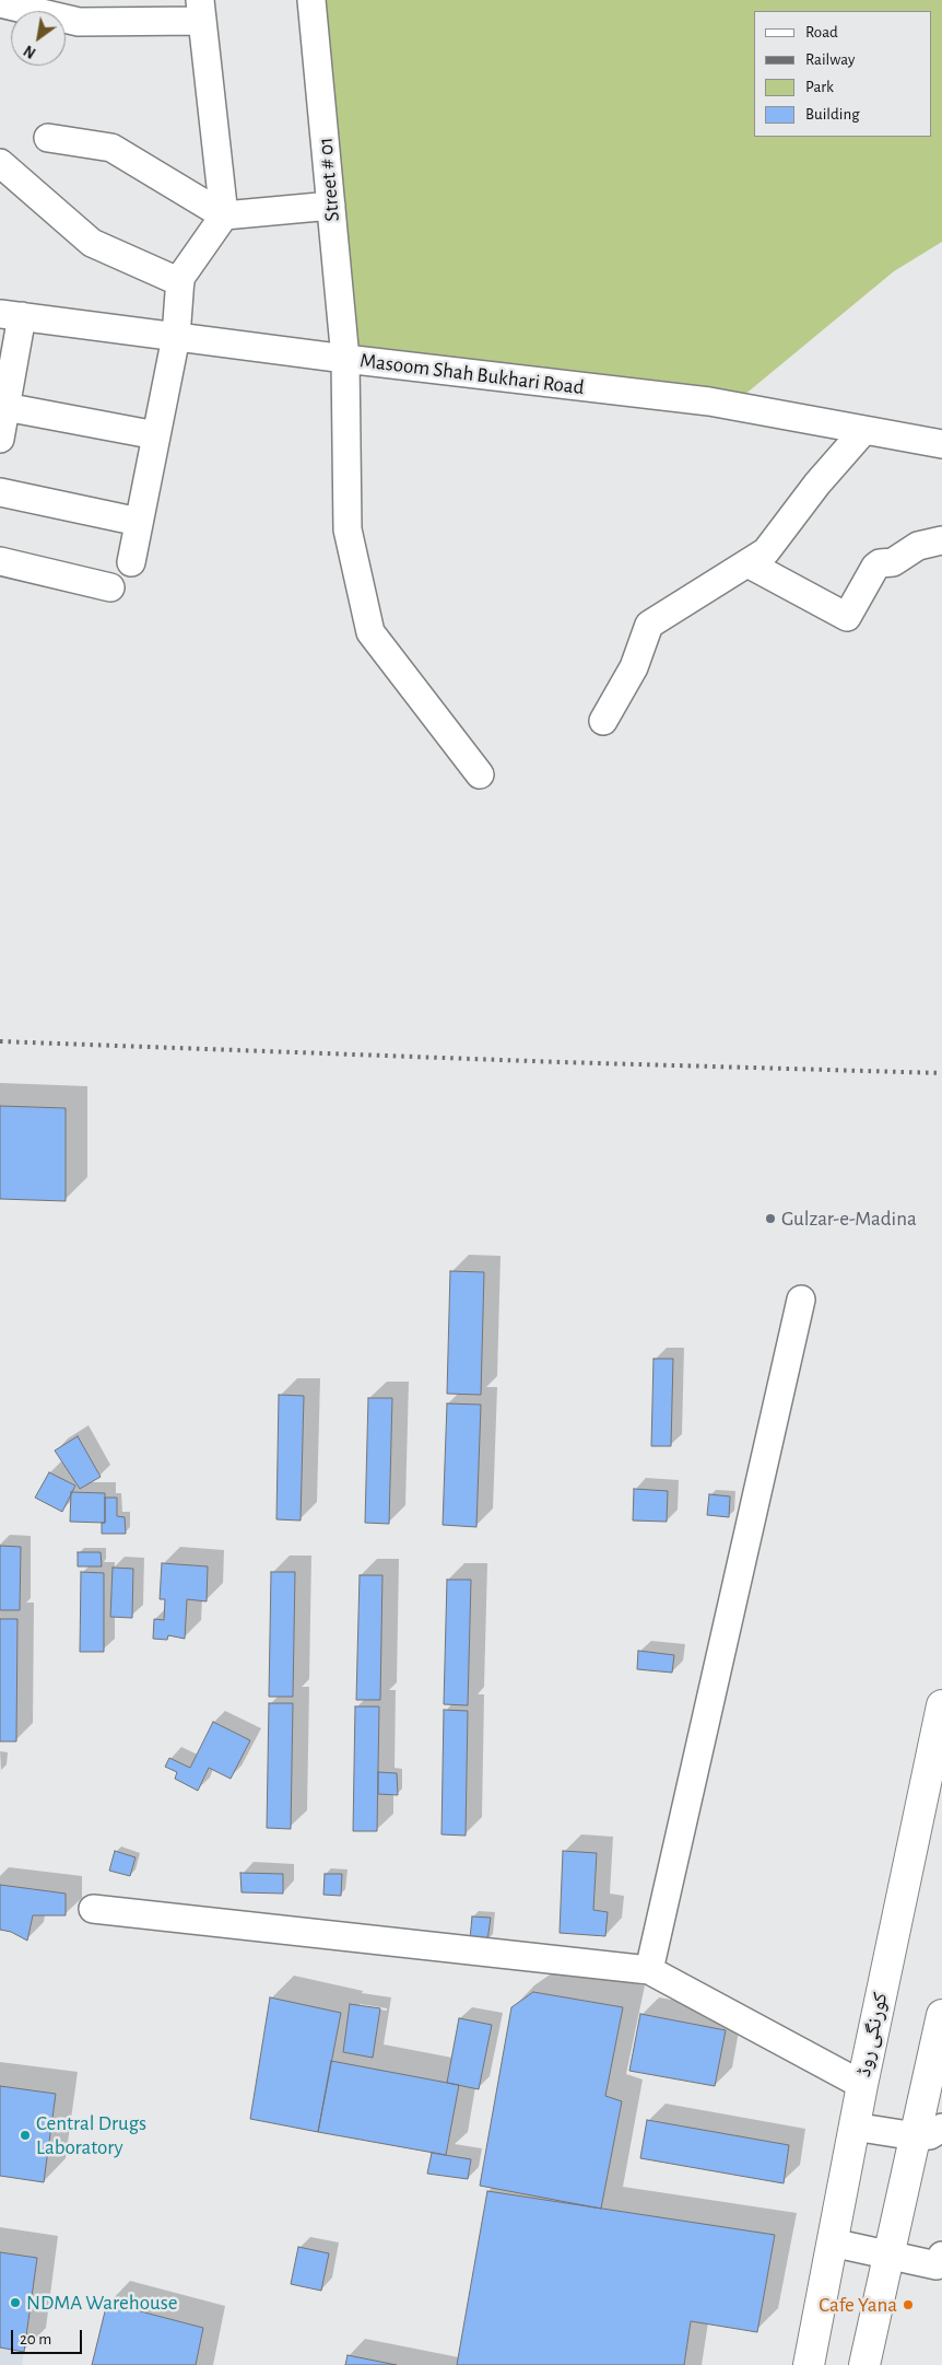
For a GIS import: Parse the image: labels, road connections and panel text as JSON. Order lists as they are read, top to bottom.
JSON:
{
  "streets": {
    "main road": ["کورنگی روڈ"],
    "street": ["Street # 01", "Masoom Shah Bukhari Road"]
  },
  "crossings": [
    ["Street # 01", "Masoom Shah Bukhari Road"]
  ],
  "places": [
    "Gulzar-e-Madina",
    "Central Drugs Laboratory",
    "NDMA Warehouse",
    "Cafe Yana"
  ],
  "legend": [
    "Road",
    "Railway",
    "Park",
    "Building"
  ],
  "scale_bar": "20 m",
  "north": "bottom left"
}
